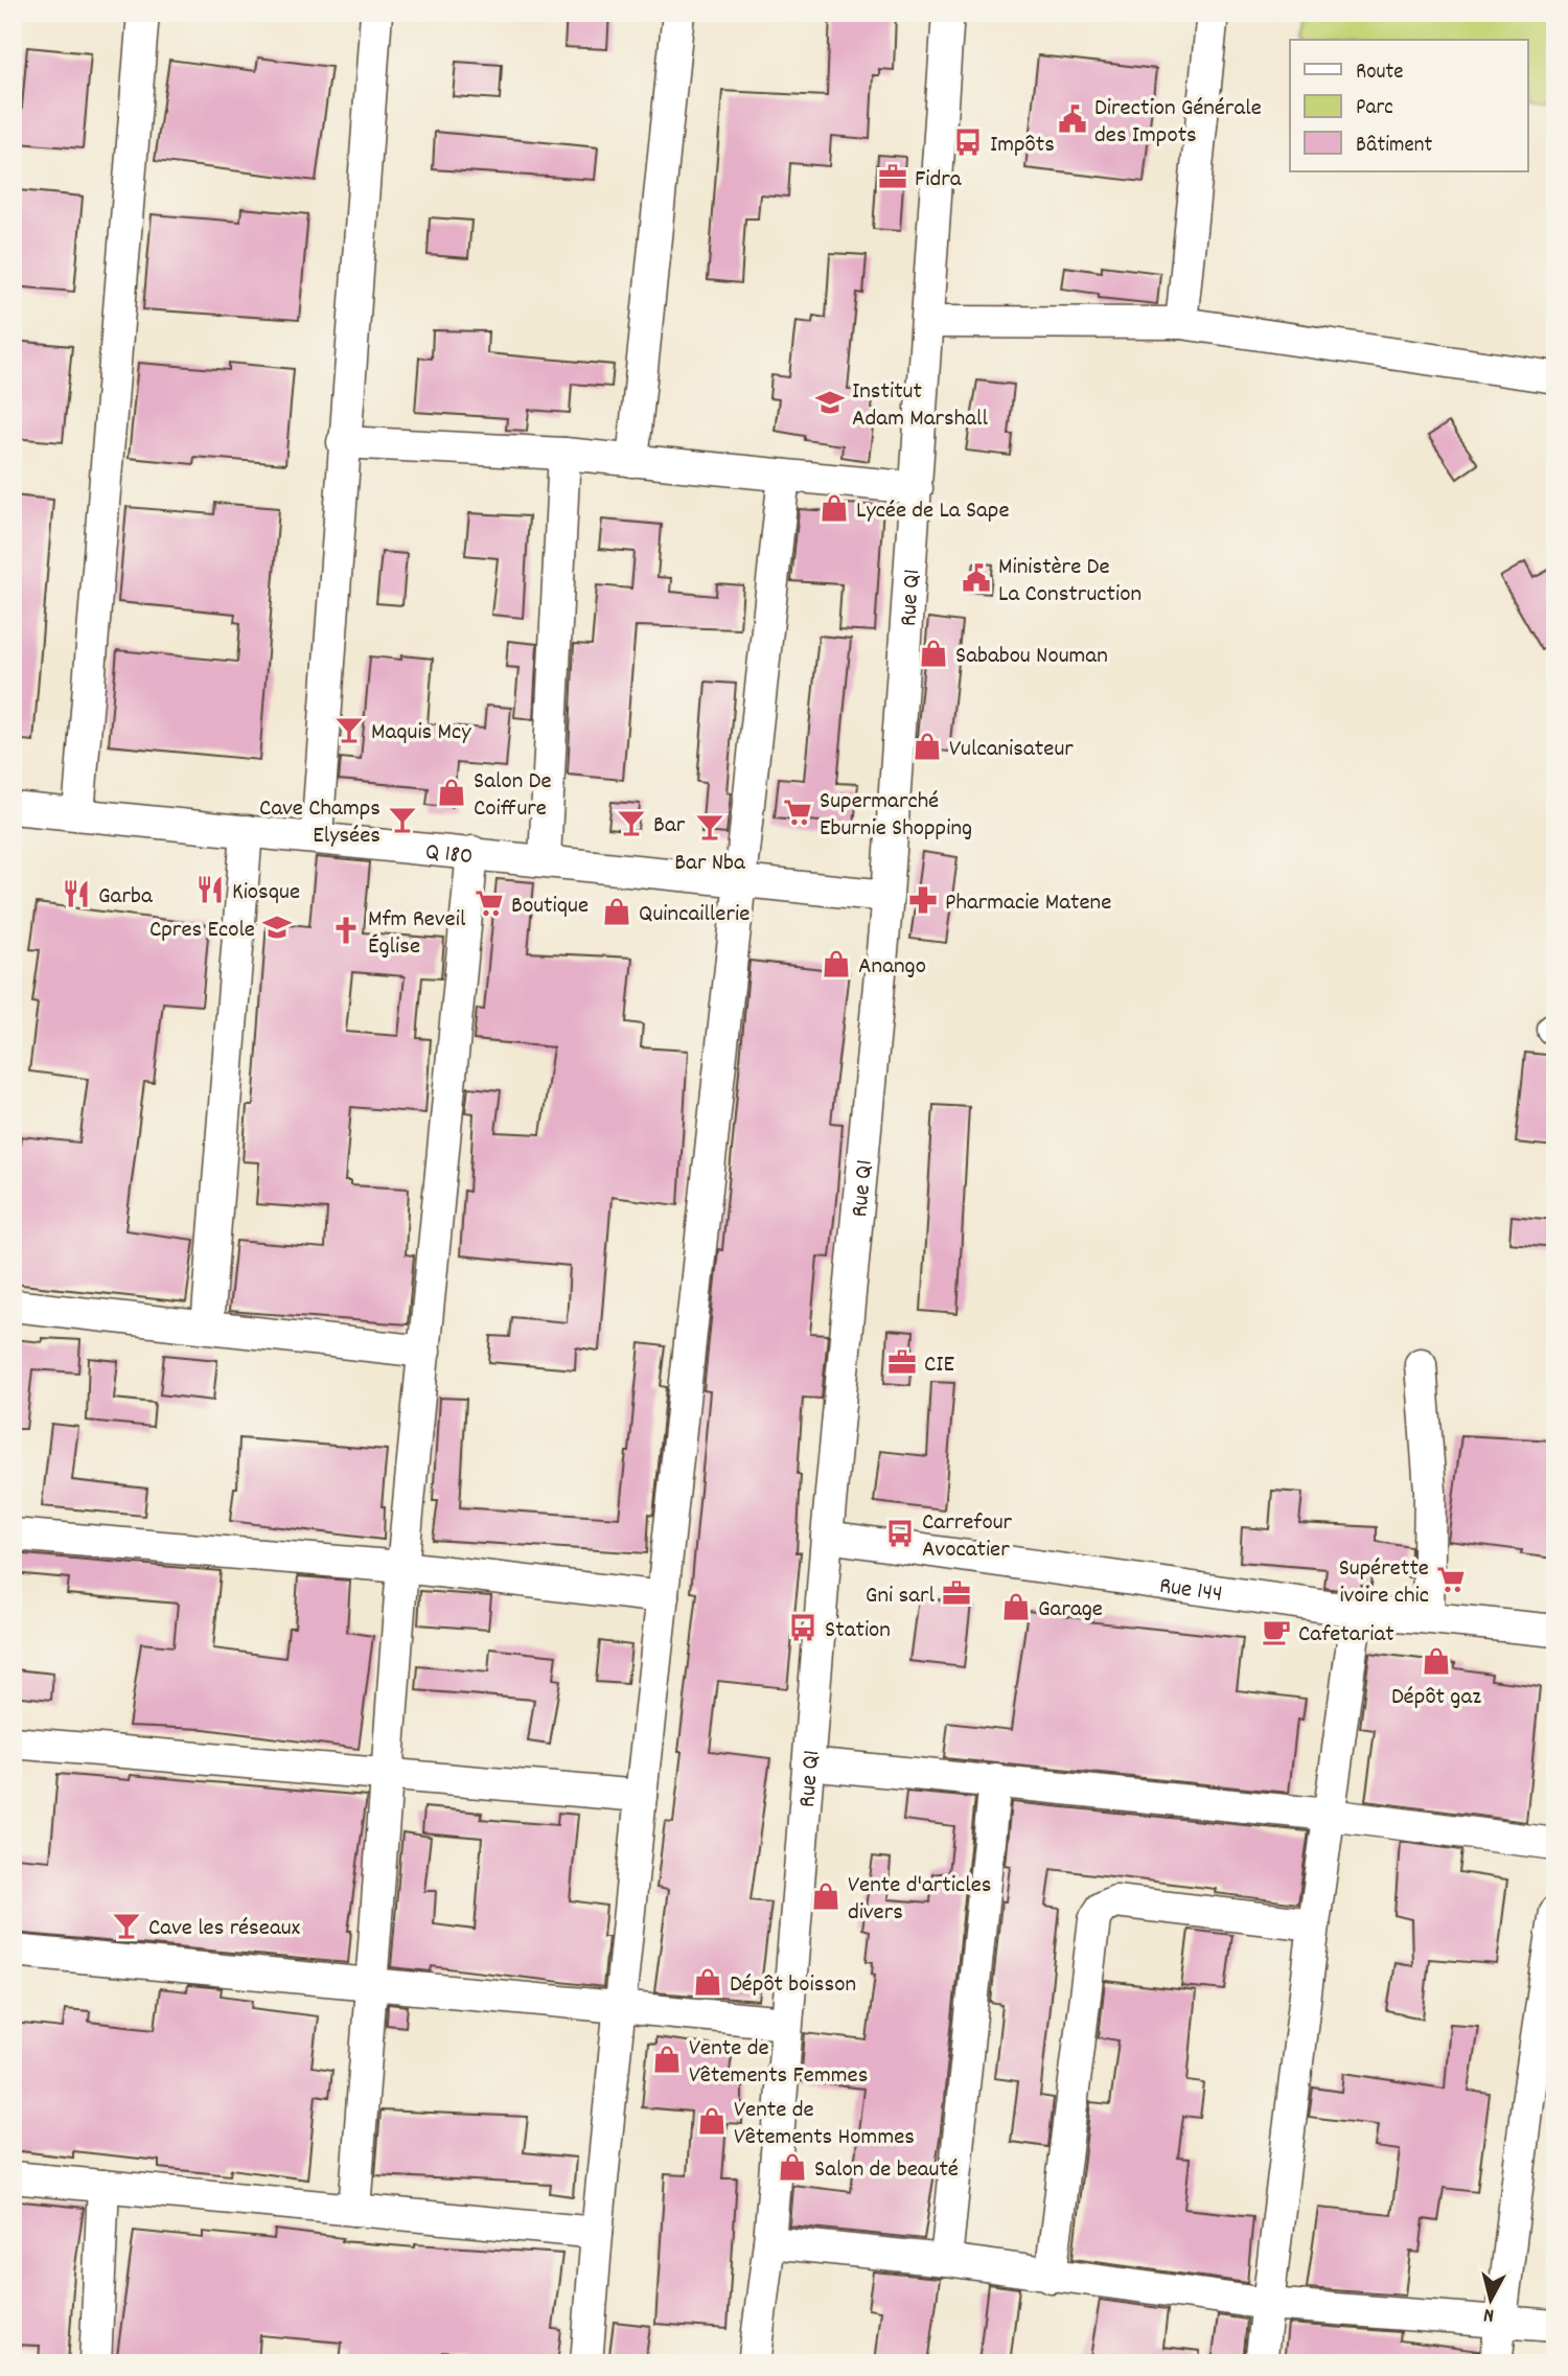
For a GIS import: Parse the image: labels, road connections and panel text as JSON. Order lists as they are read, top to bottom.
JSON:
{
  "streets": {
    "street": ["Rue Q1", "Q 180", "Rue 144"]
  },
  "crossings": [
    ["Rue Q1", "Q 180"],
    ["Rue Q1", "Rue 144"]
  ],
  "places": {
    "public building": ["Direction Générale des Impots", "Ministère De La Construction"],
    "bus stop": ["Impôts", "Carrefour Avocatier", "Station"],
    "office": ["Fidra", "CIE", "Gni sarl"],
    "school or university": ["Institut Adam Marshall", "Cpres Ecole"],
    "shop": [
      "Lycée de La Sape",
      "Sababou Nouman",
      "Vulcanisateur",
      "Salon De Coiffure",
      "Quincaillerie",
      "Anango",
      "Garage",
      "Dépôt gaz",
      "Vente d'articles divers",
      "Dépôt boisson",
      "Vente de Vêtements Femmes",
      "Vente de Vêtements Hommes",
      "Salon de beauté"
    ],
    "bar": [
      "Maquis Mcy",
      "Cave Champs Elysées",
      "Bar",
      "Bar Nba",
      "Cave les réseaux"
    ],
    "supermarket": ["Supermarché Eburnie Shopping", "Boutique", "Supérette ivoire chic"],
    "restaurant": ["Kiosque", "Garba"],
    "pharmacy": ["Pharmacie Matene"],
    "church": ["Mfm Reveil Église"],
    "cafe": ["Cafetariat"]
  },
  "legend": ["Route", "Parc", "Bâtiment"],
  "north": "bottom"
}
